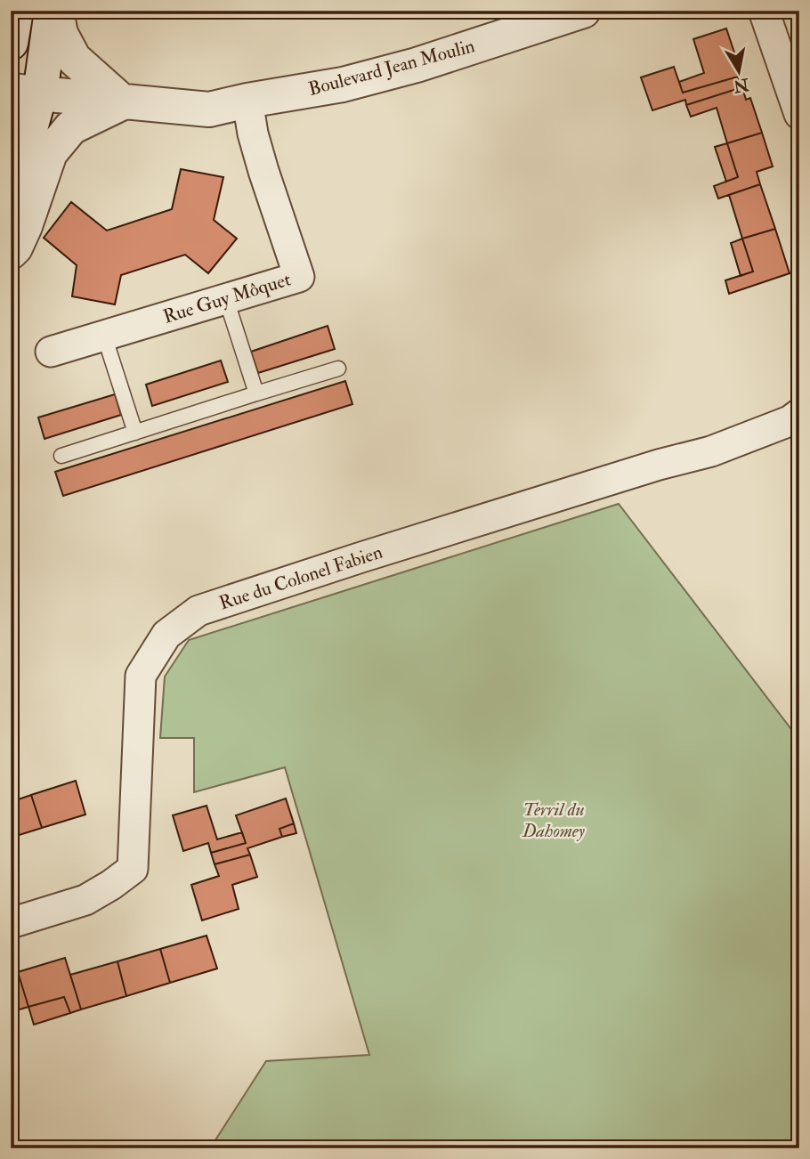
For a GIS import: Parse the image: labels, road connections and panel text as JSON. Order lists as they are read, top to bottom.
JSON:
{
  "streets": {
    "street": ["Boulevard Jean Moulin", "Rue Guy Môquet", "Rue du Colonel Fabien"]
  },
  "crossings": [
    ["Boulevard Jean Moulin", "Rue Guy Môquet"]
  ],
  "parks": ["Terril du Dahomey"],
  "north": "bottom"
}
